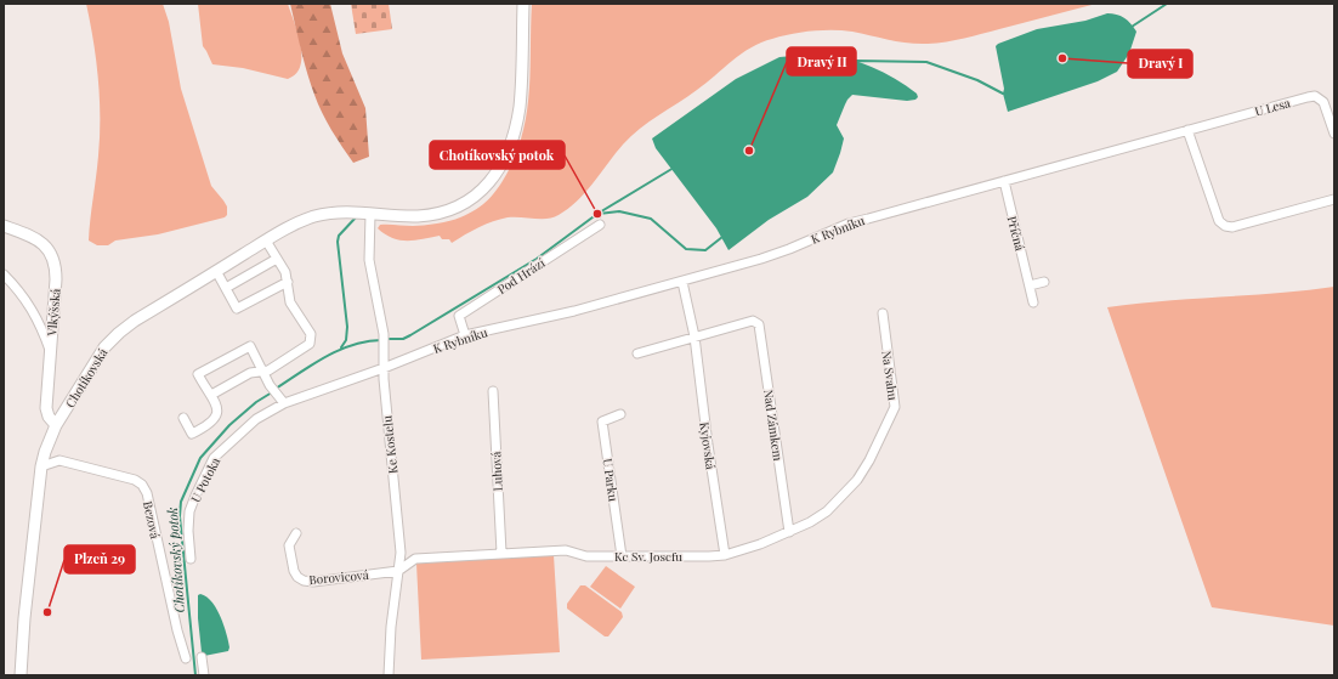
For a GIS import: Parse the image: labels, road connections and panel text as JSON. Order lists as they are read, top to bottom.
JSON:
{
  "streets": {
    "street": [
      "U Lesa",
      "K Rybníku",
      "Příčná",
      "Pod Hrází",
      "Vlkýšská",
      "Na Svahu",
      "Chotíkovská",
      "Nad Zámkem",
      "Ke Kostelu",
      "Kyjovská",
      "Luhová",
      "U Potoka",
      "U Parku",
      "Bezová",
      "Ke Sv. Josefu",
      "Borovicová"
    ]
  },
  "crossings": [
    ["U Lesa", "K Rybníku"],
    ["K Rybníku", "Příčná"],
    ["K Rybníku", "Pod Hrází"],
    ["K Rybníku", "Ke Kostelu"],
    ["K Rybníku", "Kyjovská"],
    ["K Rybníku", "U Potoka"],
    ["Vlkýšská", "Chotíkovská"],
    ["Na Svahu", "Ke Sv. Josefu"],
    ["Chotíkovská", "Ke Kostelu"],
    ["Chotíkovská", "Bezová"],
    ["Nad Zámkem", "Kyjovská"],
    ["Nad Zámkem", "Ke Sv. Josefu"],
    ["Ke Kostelu", "U Potoka"],
    ["Ke Kostelu", "Ke Sv. Josefu"],
    ["Ke Kostelu", "Borovicová"],
    ["Kyjovská", "Ke Sv. Josefu"],
    ["Luhová", "Ke Sv. Josefu"],
    ["U Parku", "Ke Sv. Josefu"],
    ["Ke Sv. Josefu", "Borovicová"]
  ],
  "water": ["Chotíkovský potok"],
  "places": [
    "Dravý I",
    "Dravý II",
    "Chotíkovský potok",
    "Plzeň 29"
  ]
}
